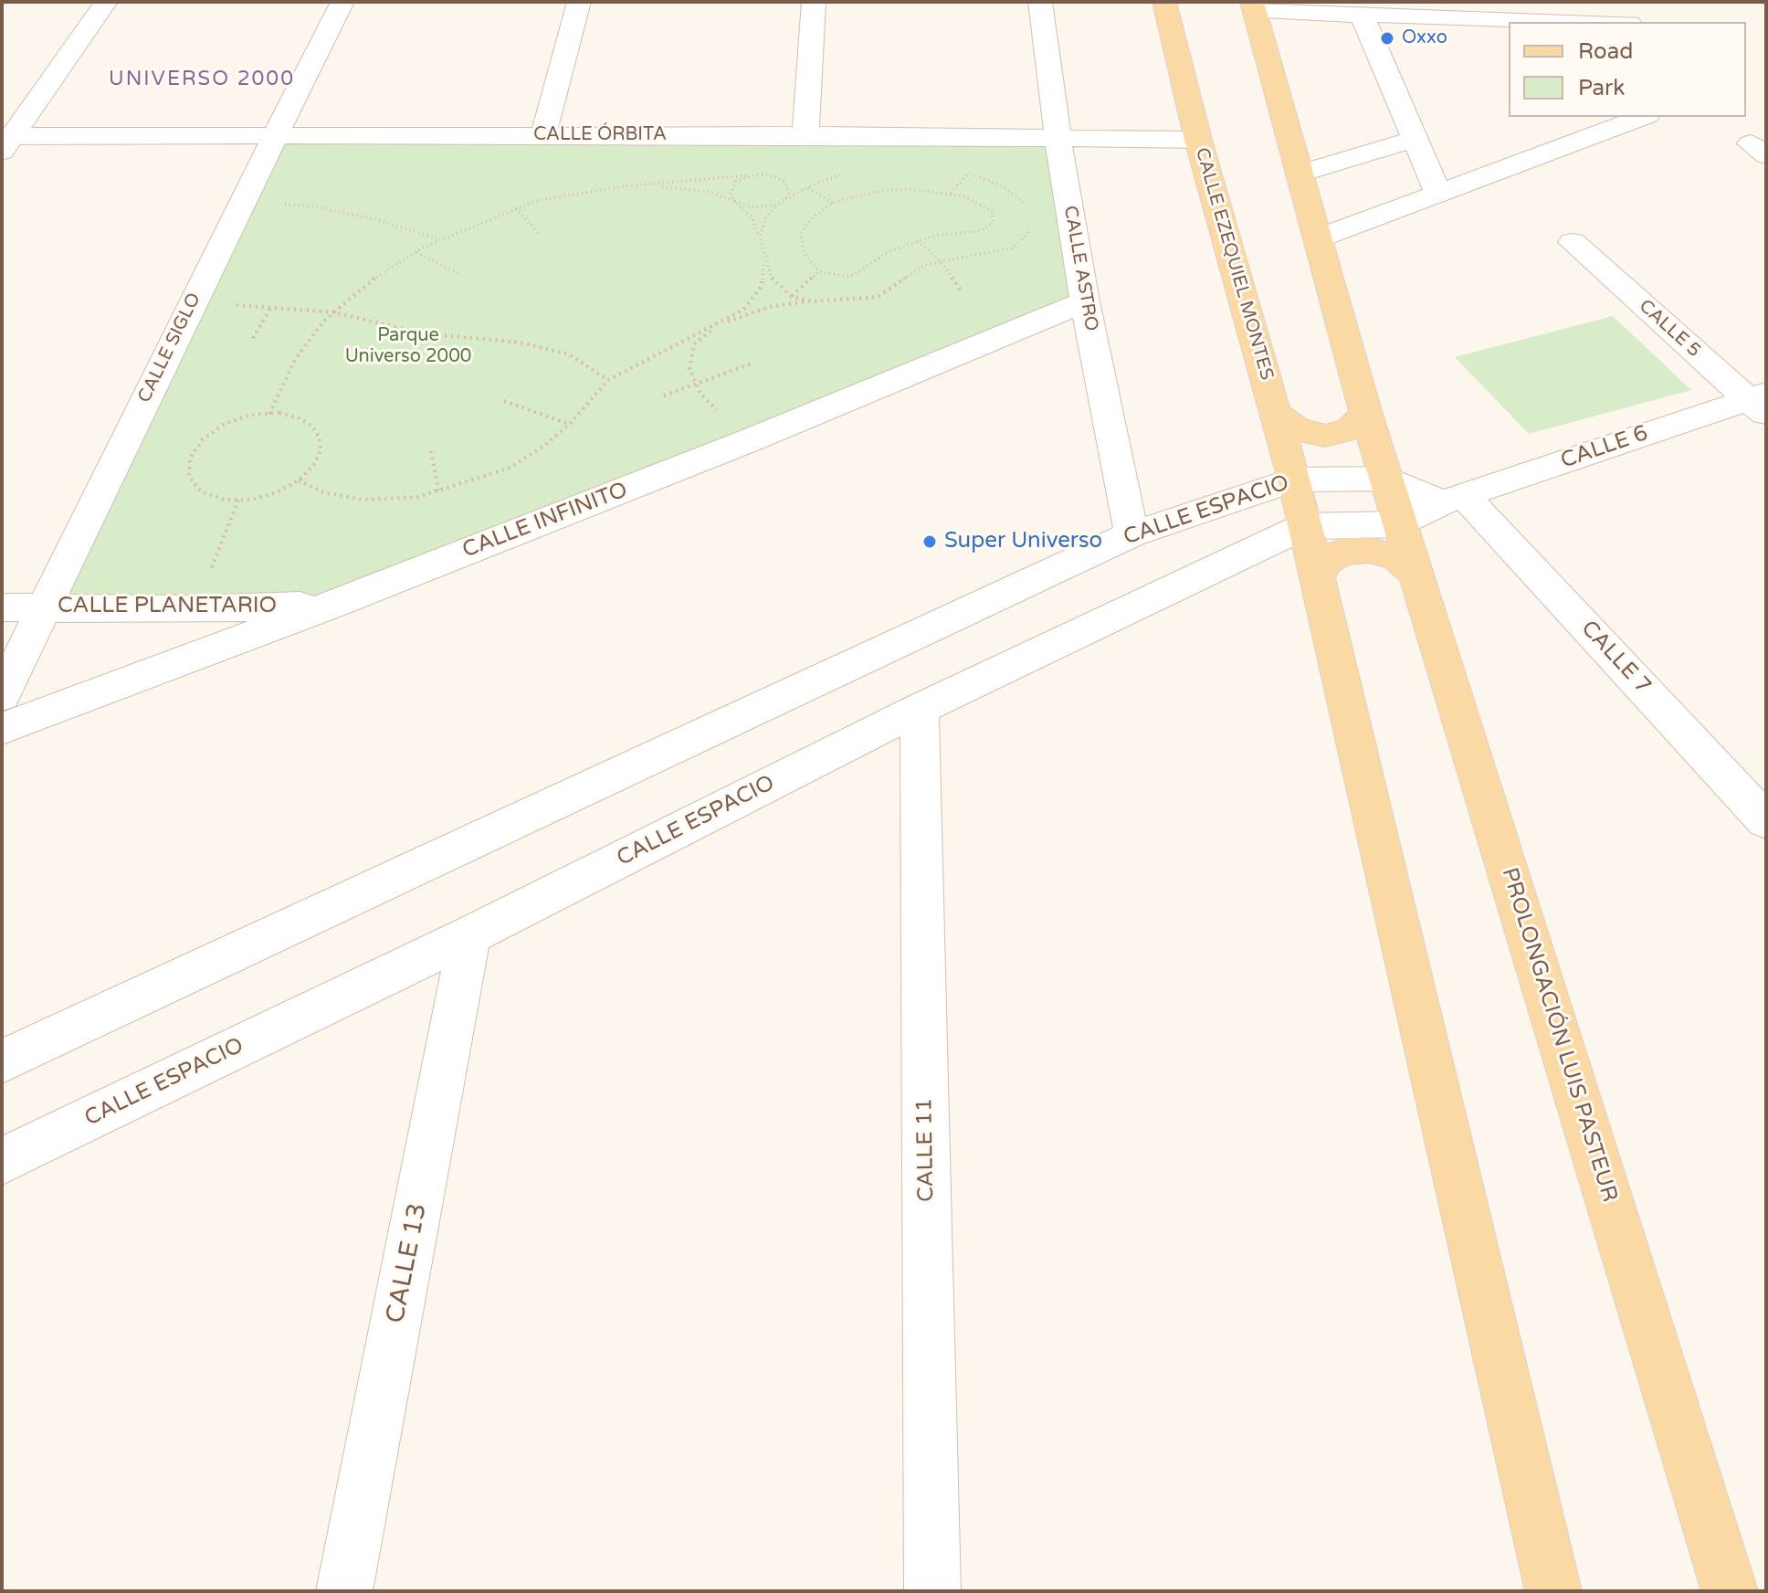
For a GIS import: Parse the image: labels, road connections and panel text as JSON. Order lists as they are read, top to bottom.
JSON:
{
  "streets": {
    "main road": ["CALLE EZEQUIEL MONTES", "PROLONGACIÓN LUIS PASTEUR"],
    "street": [
      "CALLE ÓRBITA",
      "CALLE ASTRO",
      "CALLE 5",
      "CALLE SIGLO",
      "CALLE 6",
      "CALLE ESPACIO",
      "CALLE INFINITO",
      "CALLE PLANETARIO",
      "CALLE 7",
      "CALLE 11",
      "CALLE 13"
    ]
  },
  "crossings": [
    ["CALLE ÓRBITA", "CALLE EZEQUIEL MONTES"],
    ["CALLE ÓRBITA", "CALLE ASTRO"],
    ["CALLE ÓRBITA", "CALLE SIGLO"],
    ["CALLE EZEQUIEL MONTES", "CALLE ESPACIO"],
    ["CALLE ASTRO", "CALLE ESPACIO"],
    ["CALLE ASTRO", "CALLE INFINITO"],
    ["CALLE 5", "CALLE 6"],
    ["CALLE SIGLO", "CALLE PLANETARIO"],
    ["CALLE 6", "CALLE ESPACIO"],
    ["CALLE 6", "CALLE 7"],
    ["CALLE 6", "PROLONGACIÓN LUIS PASTEUR"],
    ["CALLE ESPACIO", "PROLONGACIÓN LUIS PASTEUR"],
    ["CALLE ESPACIO", "CALLE 11"],
    ["CALLE ESPACIO", "CALLE 13"],
    ["CALLE INFINITO", "CALLE PLANETARIO"]
  ],
  "districts": ["UNIVERSO 2000"],
  "parks": ["Parque Universo 2000"],
  "places": ["Oxxo", "Super Universo"],
  "legend": ["Road", "Park"]
}
